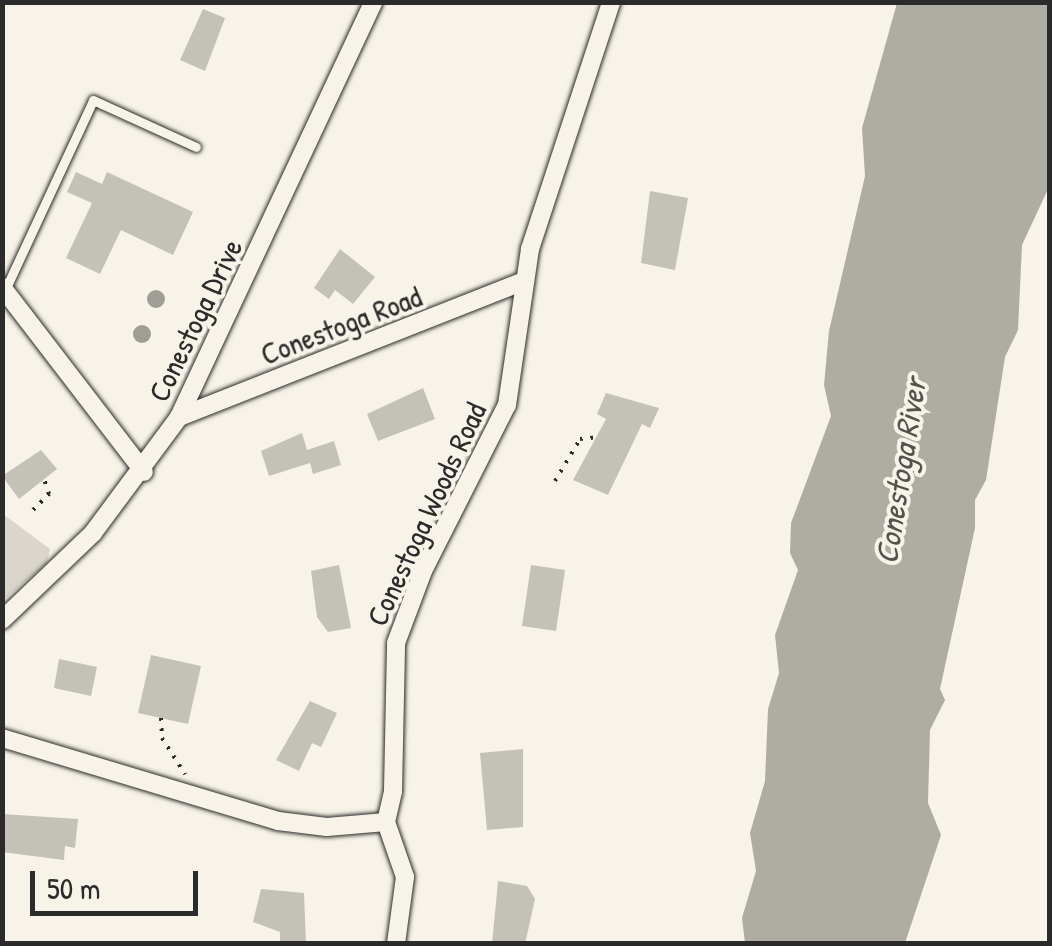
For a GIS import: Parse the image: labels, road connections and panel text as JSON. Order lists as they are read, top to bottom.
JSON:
{
  "streets": {
    "street": ["Conestoga Drive", "Conestoga Road", "Conestoga Woods Road"]
  },
  "crossings": [
    ["Conestoga Drive", "Conestoga Road"],
    ["Conestoga Road", "Conestoga Woods Road"]
  ],
  "water": ["Conestoga River"],
  "scale_bar": "50 m"
}
